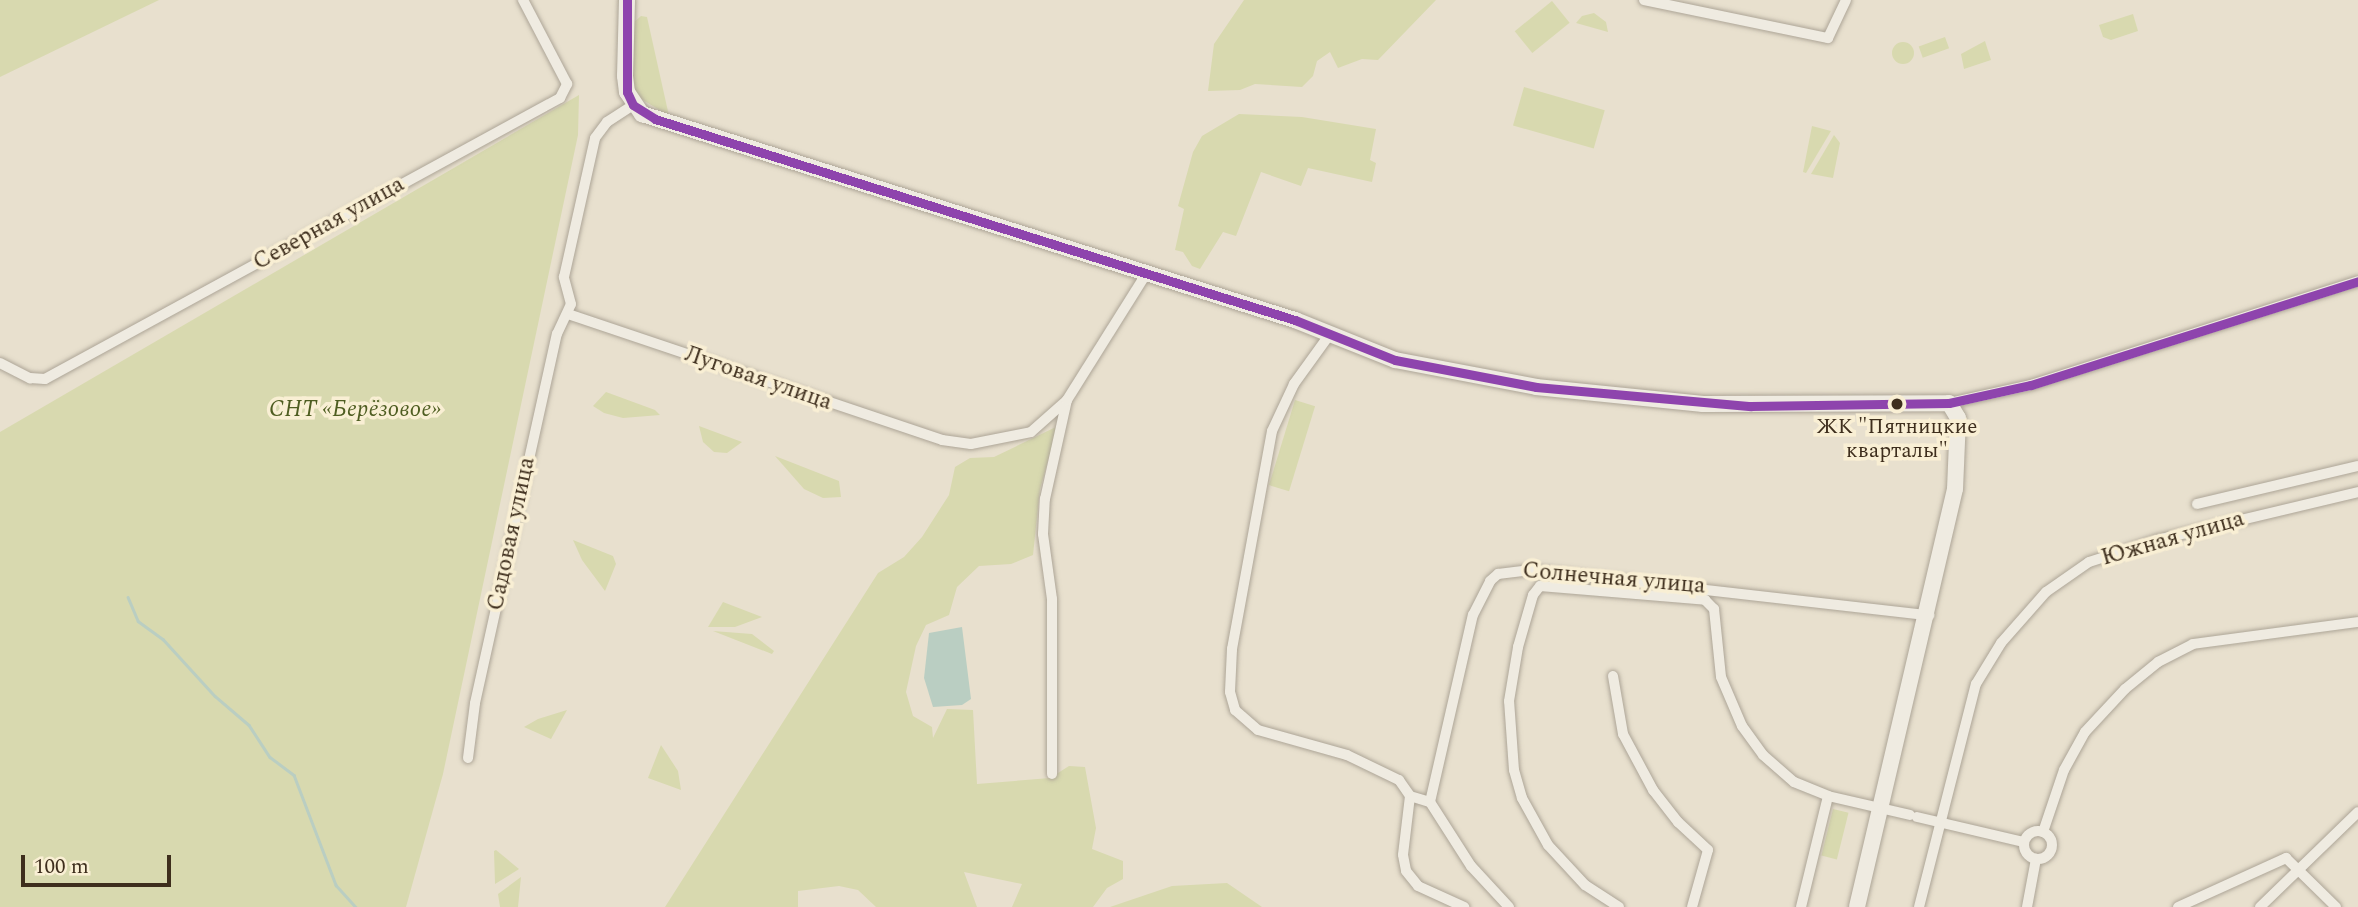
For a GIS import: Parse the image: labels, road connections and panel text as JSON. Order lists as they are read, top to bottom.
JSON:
{
  "streets": {
    "street": [
      "Северная улица",
      "Луговая улица",
      "Садовая улица",
      "Южная улица",
      "Солнечная улица"
    ]
  },
  "crossings": [
    ["Луговая улица", "Садовая улица"]
  ],
  "parks": ["СНТ «Берёзовое»"],
  "places": ["ЖК \"Пятницкие кварталы\""],
  "scale_bar": "100 m"
}
